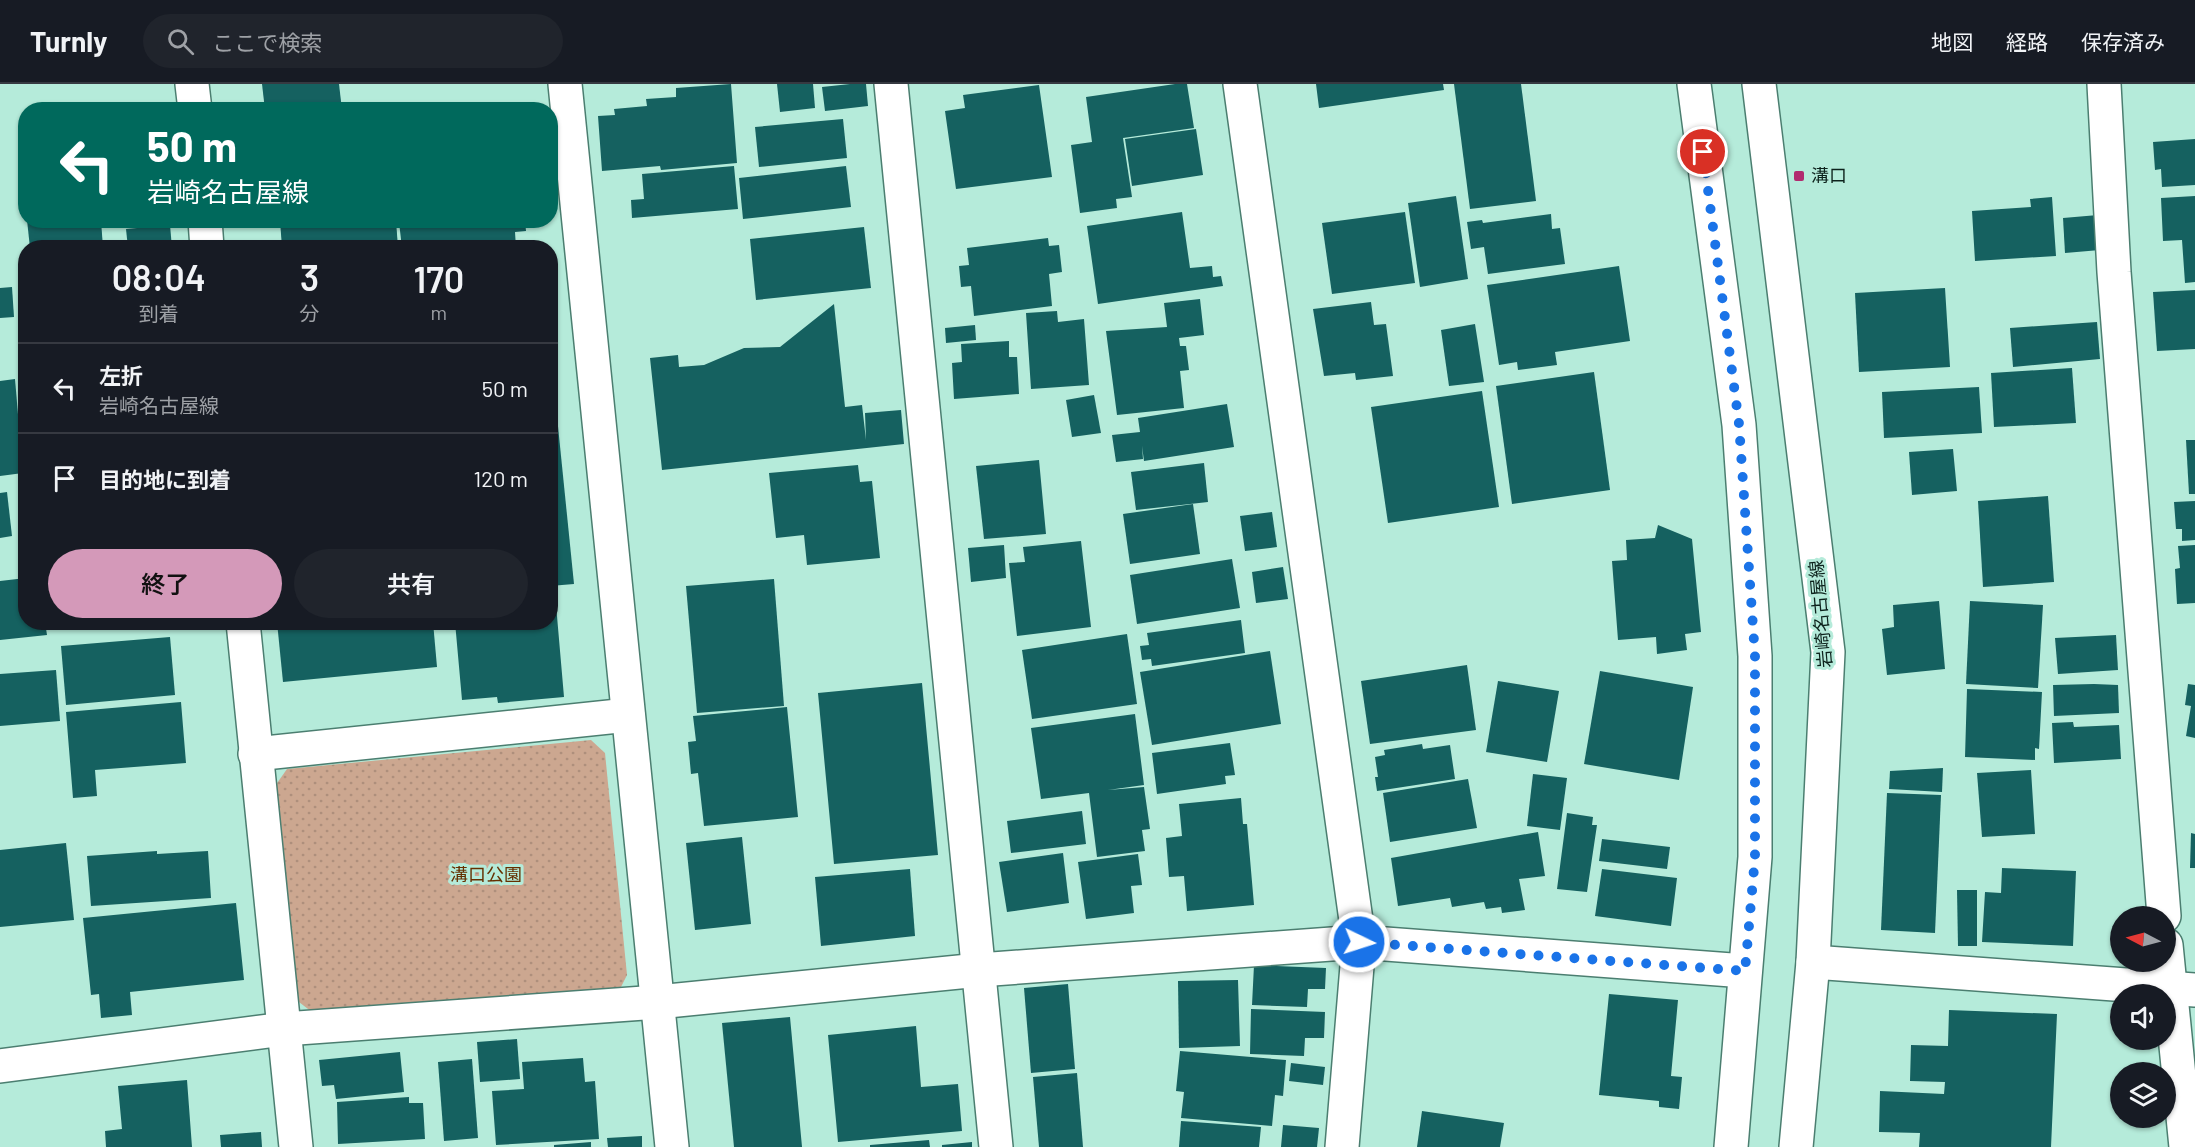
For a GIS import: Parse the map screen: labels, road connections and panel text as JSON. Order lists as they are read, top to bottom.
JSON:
{
  "streets": {
    "street": ["岩崎名古屋線"]
  },
  "parks": ["溝口公園"],
  "places": {
    "transit": ["溝口"]
  },
  "north": "left",
  "page": {
    "header": "Turnly",
    "search": "ここで検索",
    "nav": ["地図", "経路", "保存済み"],
    "turn": ["50 m", "岩崎名古屋線"],
    "eta": [
      "08:04",
      "到着",
      "3",
      "分",
      "170",
      "m"
    ],
    "list": [
      {
        "name": "左折",
        "note": "岩崎名古屋線",
        "value": "50 m"
      },
      {
        "name": "目的地に到着",
        "value": "120 m"
      }
    ],
    "buttons": ["終了", "共有"]
  }
}
